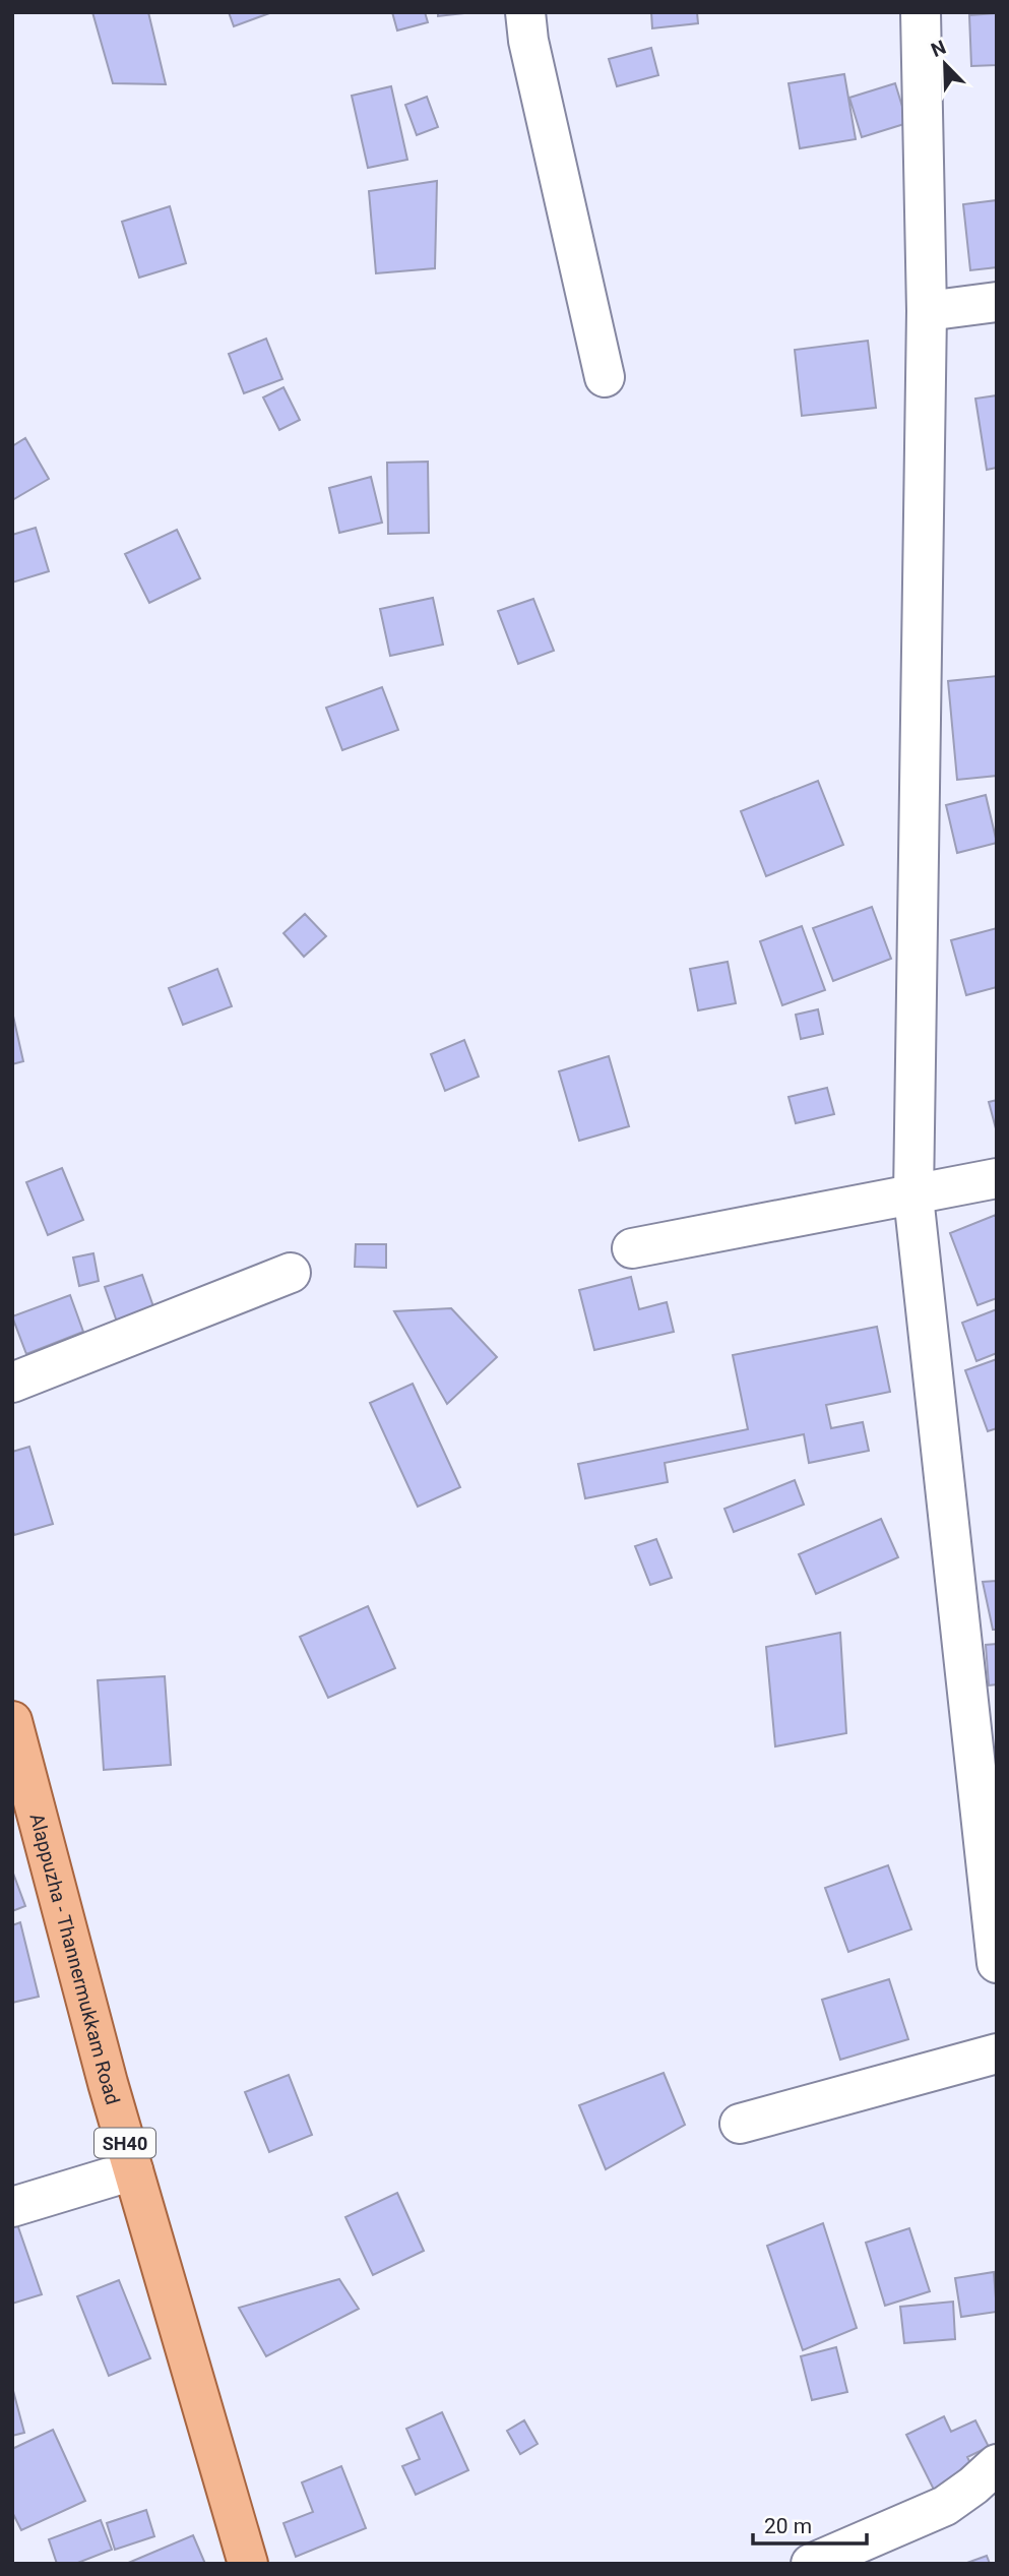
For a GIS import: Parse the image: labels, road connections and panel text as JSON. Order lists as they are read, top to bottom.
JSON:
{
  "streets": {
    "main road": ["Alappuzha - Thannermukkam Road", "SH40"]
  },
  "scale_bar": "20 m",
  "north": "top left"
}
